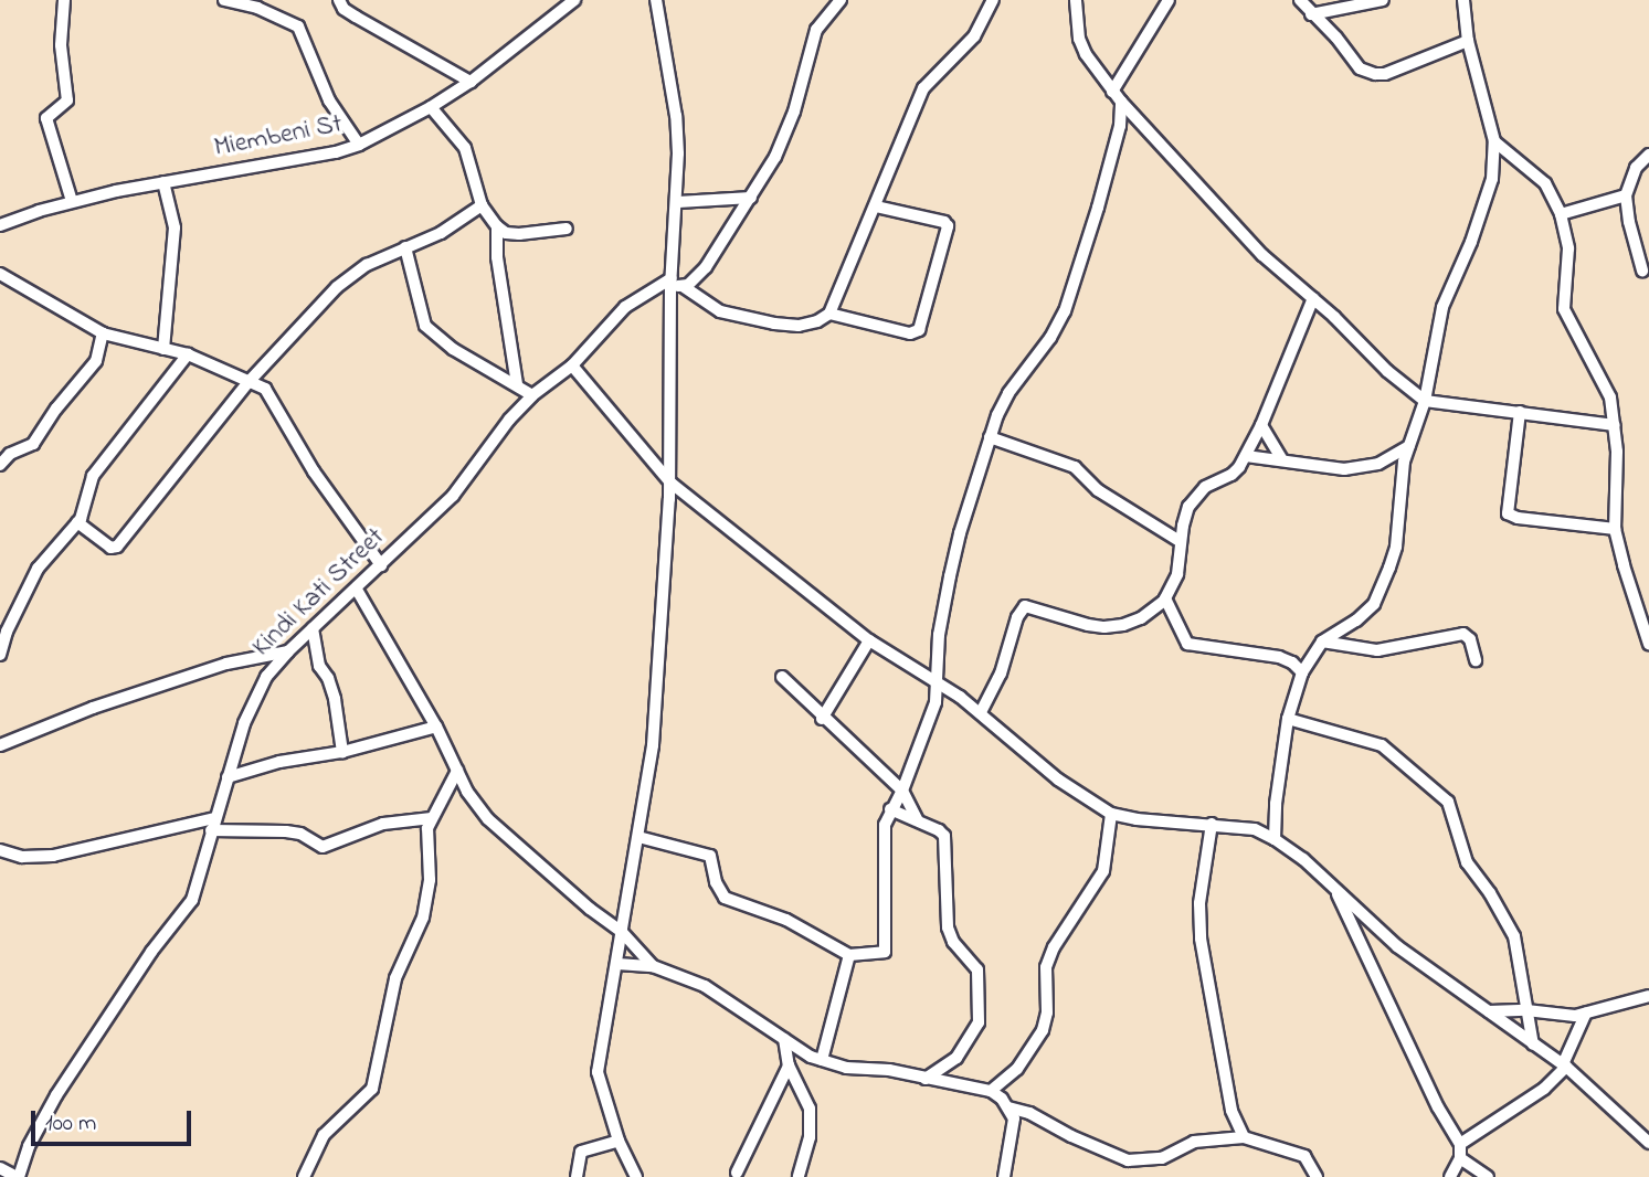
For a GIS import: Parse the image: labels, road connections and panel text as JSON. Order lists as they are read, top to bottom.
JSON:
{
  "streets": {
    "street": ["Miembeni St", "Kindi Kati Street"]
  },
  "scale_bar": "100 m"
}
